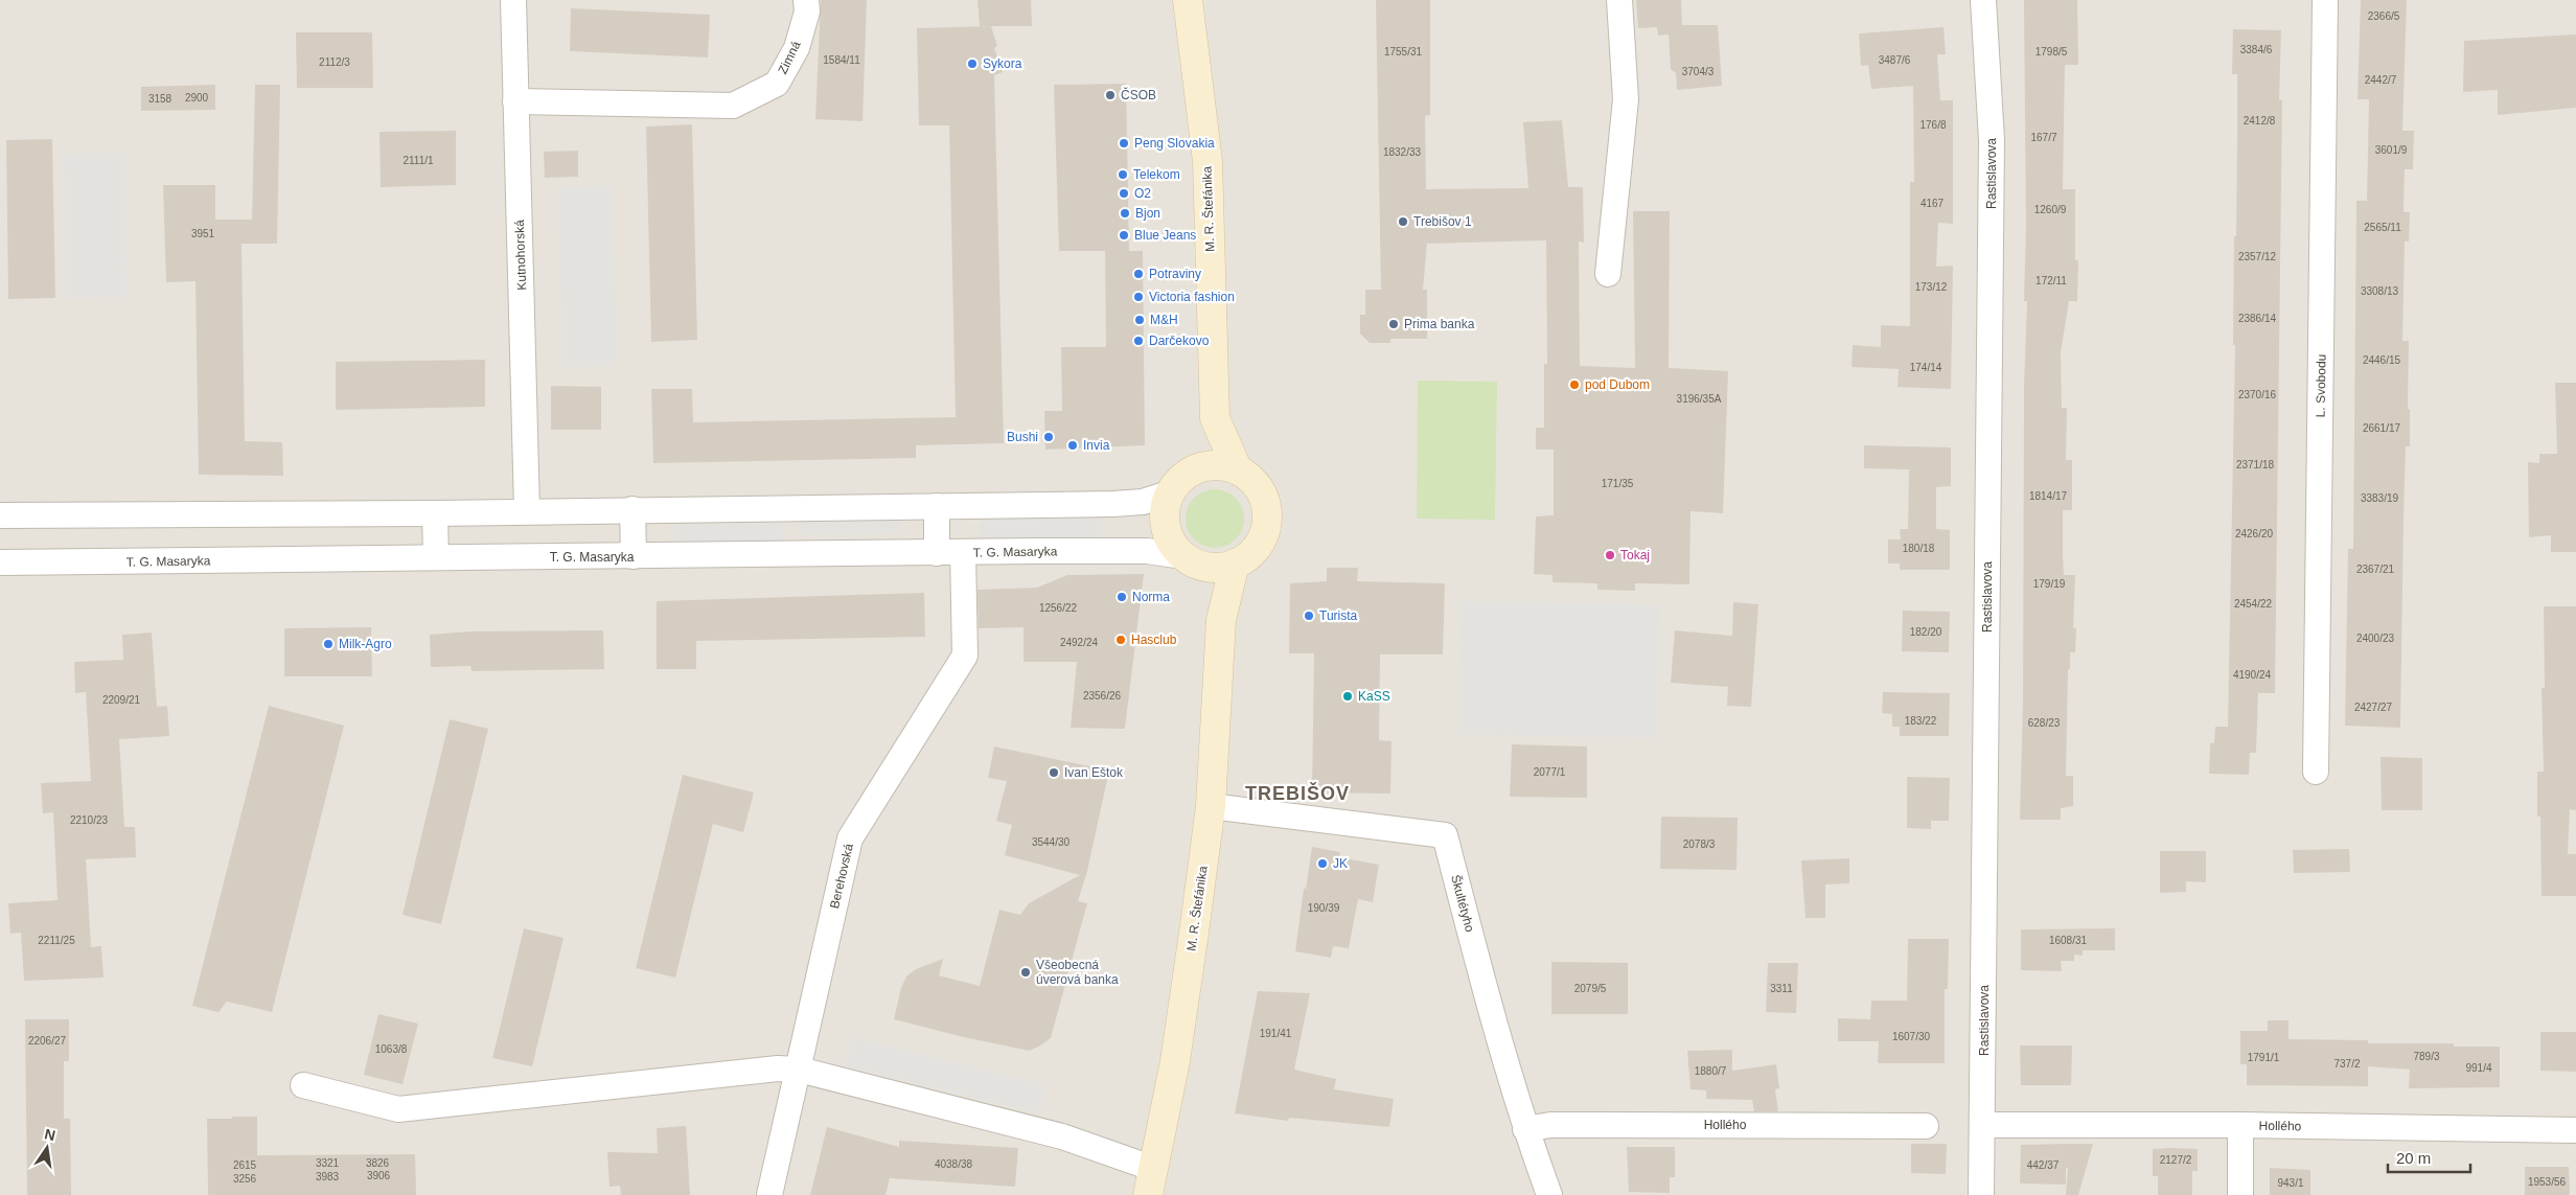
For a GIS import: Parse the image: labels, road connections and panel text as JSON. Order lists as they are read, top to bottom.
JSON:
{
  "streets": {
    "street": [
      "Zimná",
      "Rastislavova",
      "M. R. Štefánika",
      "Kutnohorská",
      "L. Svobodu",
      "T. G. Masaryka",
      "Berehovská",
      "Škultétyho",
      "Hollého"
    ]
  },
  "crossings": [
    ["Zimná", "Kutnohorská"],
    ["Rastislavova", "Hollého"],
    ["M. R. Štefánika", "T. G. Masaryka"],
    ["M. R. Štefánika", "Škultétyho"],
    ["T. G. Masaryka", "Berehovská"],
    ["Škultétyho", "Hollého"]
  ],
  "districts": ["TREBIŠOV"],
  "places": [
    "Sykora",
    "ČSOB",
    "Peng Slovakia",
    "Telekom",
    "O2",
    "Bjon",
    "Trebišov 1",
    "Blue Jeans",
    "Potraviny",
    "Victoria fashion",
    "M&H",
    "Prima banka",
    "Darčekovo",
    "pod Dubom",
    "Bushi",
    "Invia",
    "Tokaj",
    "Norma",
    "Turista",
    "Hasclub",
    "Milk-Agro",
    "KaSS",
    "Ivan Eštok",
    "JK",
    "Všeobecná úverová banka"
  ],
  "house_numbers": [
    "2366/5",
    "3384/6",
    "1755/31",
    "1798/5",
    "1584/11",
    "3487/6",
    "2112/3",
    "3704/3",
    "2442/7",
    "2900",
    "3158",
    "2412/8",
    "176/8",
    "167/7",
    "3601/9",
    "1832/33",
    "2111/1",
    "4167",
    "1260/9",
    "2565/11",
    "3951",
    "2357/12",
    "172/11",
    "173/12",
    "3308/13",
    "2386/14",
    "2446/15",
    "174/14",
    "2370/16",
    "3196/35A",
    "2661/17",
    "2371/18",
    "171/35",
    "1814/17",
    "3383/19",
    "2426/20",
    "180/18",
    "2367/21",
    "179/19",
    "2454/22",
    "1256/22",
    "182/20",
    "2400/23",
    "2492/24",
    "4190/24",
    "2356/26",
    "2209/21",
    "2427/27",
    "183/22",
    "628/23",
    "2077/1",
    "2210/23",
    "3544/30",
    "2078/3",
    "190/39",
    "2211/25",
    "1608/31",
    "2079/5",
    "3311",
    "191/41",
    "1607/30",
    "2206/27",
    "1063/8",
    "789/3",
    "1791/1",
    "737/2",
    "991/4",
    "1880/7",
    "2127/2",
    "3321",
    "3826",
    "4038/38",
    "2615",
    "442/37",
    "3906",
    "3983",
    "3256",
    "1953/56",
    "943/1"
  ],
  "scale_bar": "20 m",
  "north": "top"
}
